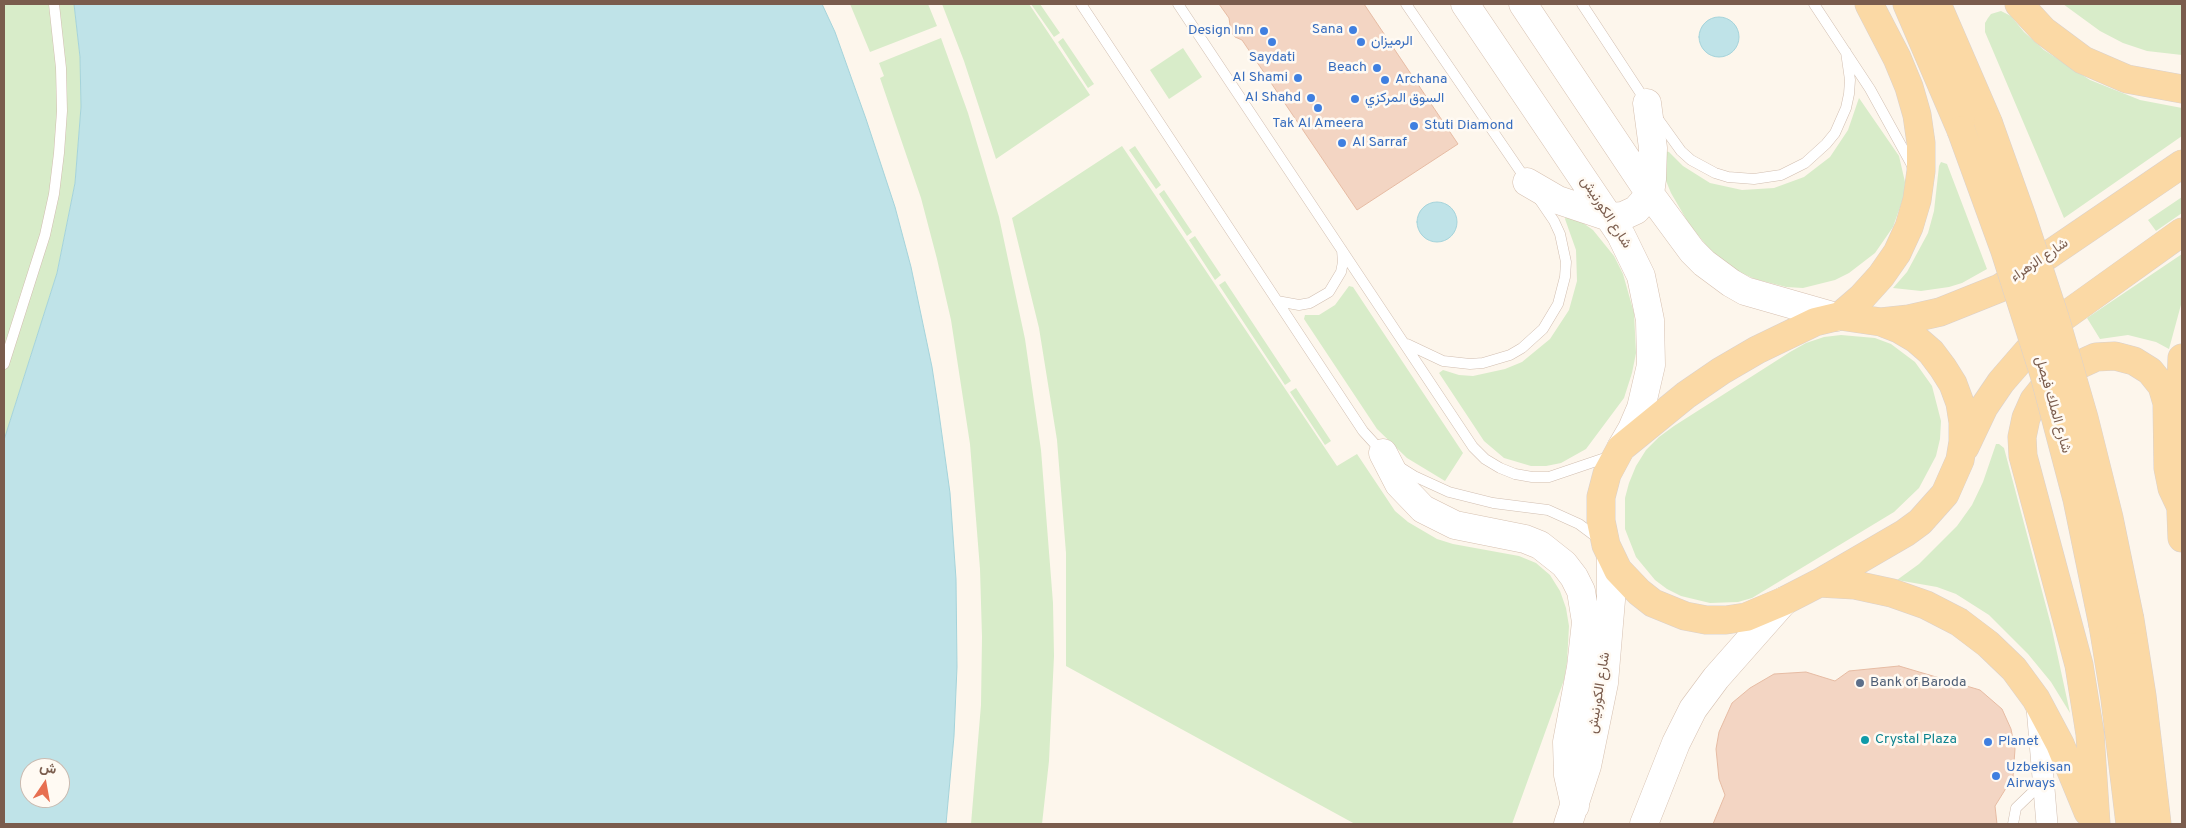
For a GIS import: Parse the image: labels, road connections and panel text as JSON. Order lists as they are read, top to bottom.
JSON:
{
  "streets": {
    "main road": ["شارع الكورنيش", "شارع الزهراء", "شارع الملك فيصل"]
  },
  "places": [
    "Sana",
    "Design Inn",
    "Saydati",
    "الرميزان",
    "Beach",
    "Al Shami",
    "Archana",
    "Al Shahd",
    "السوق المركزي",
    "Tak Al Ameera",
    "Stuti Diamond",
    "Al Sarraf",
    "Bank of Baroda",
    "Crystal Plaza",
    "Planet",
    "Uzbekisan Airways"
  ],
  "north": "top"
}
